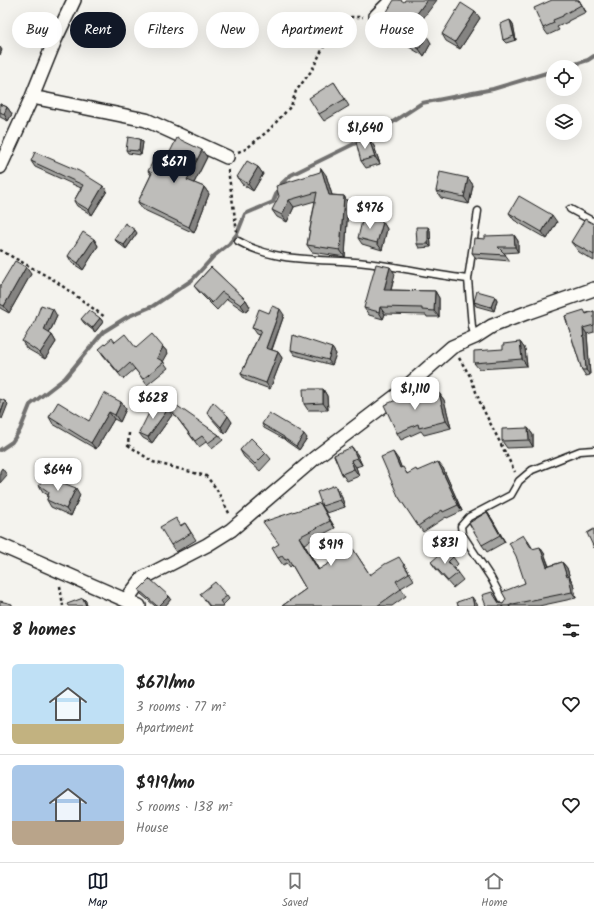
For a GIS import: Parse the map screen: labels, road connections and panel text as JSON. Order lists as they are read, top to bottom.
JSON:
{
  "page": {
    "chip": [
      "Buy",
      "Rent",
      "Filters",
      "New",
      "Apartment",
      "House"
    ],
    "price": [
      "$1,640",
      "$671",
      "$976",
      "$1,110",
      "$628",
      "$644",
      "$831",
      "$919"
    ],
    "heading": "8 homes",
    "list": [
      {
        "name": "$671/mo",
        "note": "3 rooms · 77 m² · Apartment"
      },
      {
        "name": "$919/mo",
        "note": "5 rooms · 138 m² · House"
      }
    ],
    "tabs": ["Map", "Saved", "Home"]
  }
}
